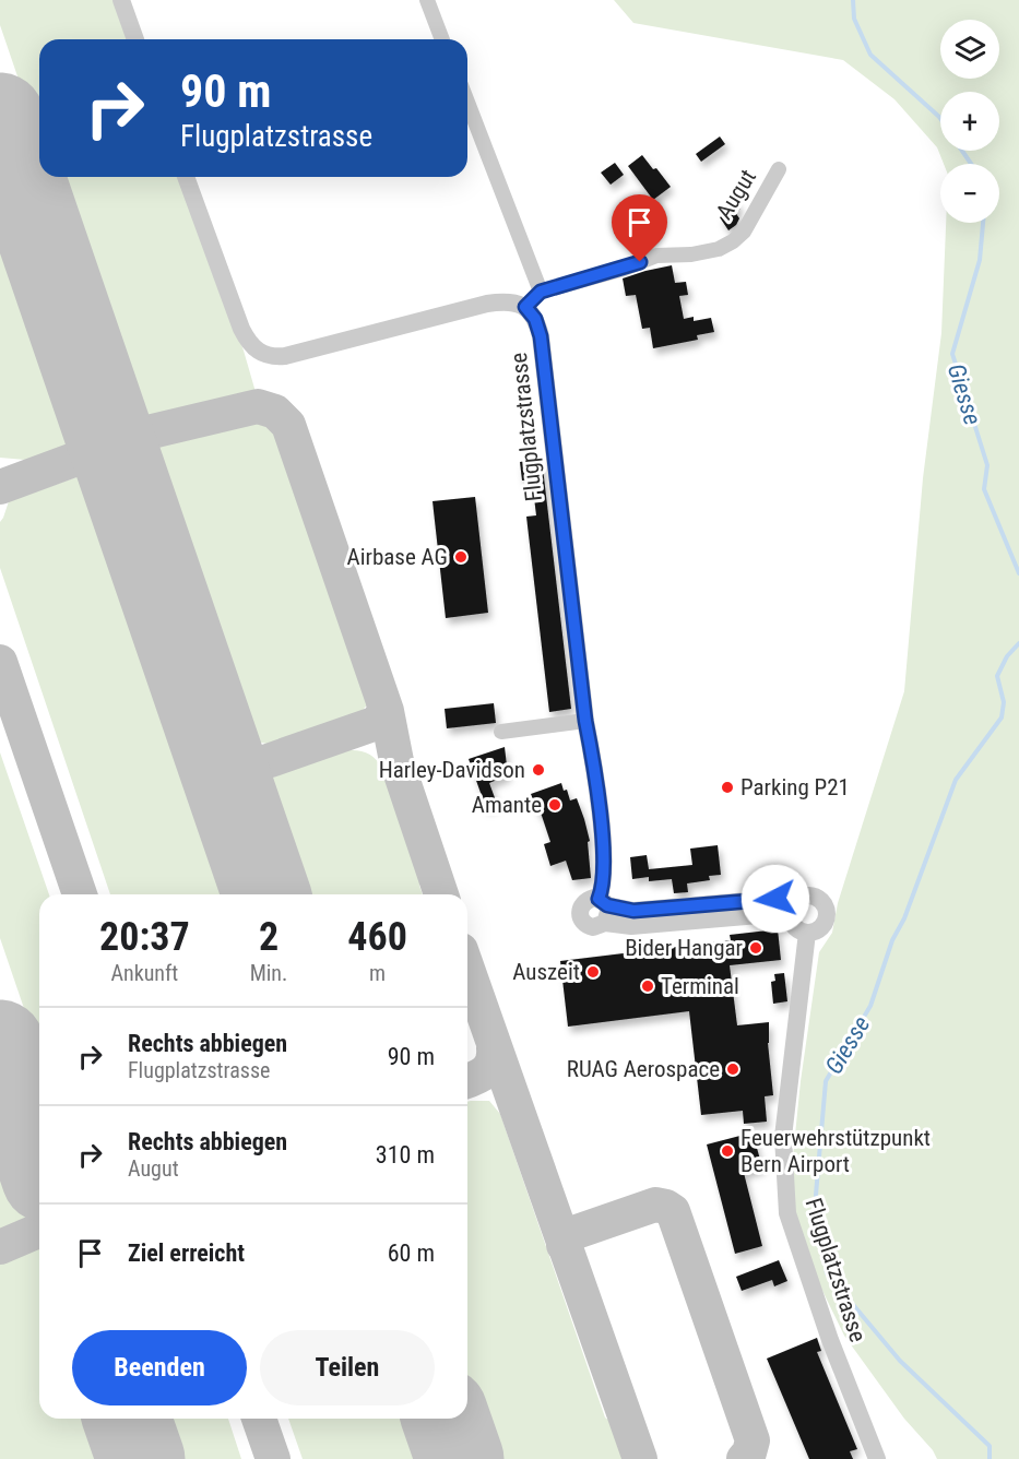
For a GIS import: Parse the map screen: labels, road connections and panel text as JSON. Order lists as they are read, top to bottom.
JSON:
{
  "streets": {
    "street": ["Augut", "Flugplatzstrasse"]
  },
  "water": ["Giesse"],
  "places": [
    "Airbase AG",
    "Harley-Davidson",
    "Parking P21",
    "Amante",
    "Bider Hangar",
    "Auszeit",
    "Terminal",
    "RUAG Aerospace",
    "Feuerwehrstützpunkt Bern Airport"
  ],
  "page": {
    "map_buttons": ["+", "−"],
    "turn": ["90 m", "Flugplatzstrasse"],
    "eta": [
      "20:37",
      "Ankunft",
      "2",
      "Min.",
      "460",
      "m"
    ],
    "list": [
      {
        "name": "Rechts abbiegen",
        "note": "Flugplatzstrasse",
        "value": "90 m"
      },
      {
        "name": "Rechts abbiegen",
        "note": "Augut",
        "value": "310 m"
      },
      {
        "name": "Ziel erreicht",
        "value": "60 m"
      }
    ],
    "buttons": ["Beenden", "Teilen"]
  }
}
